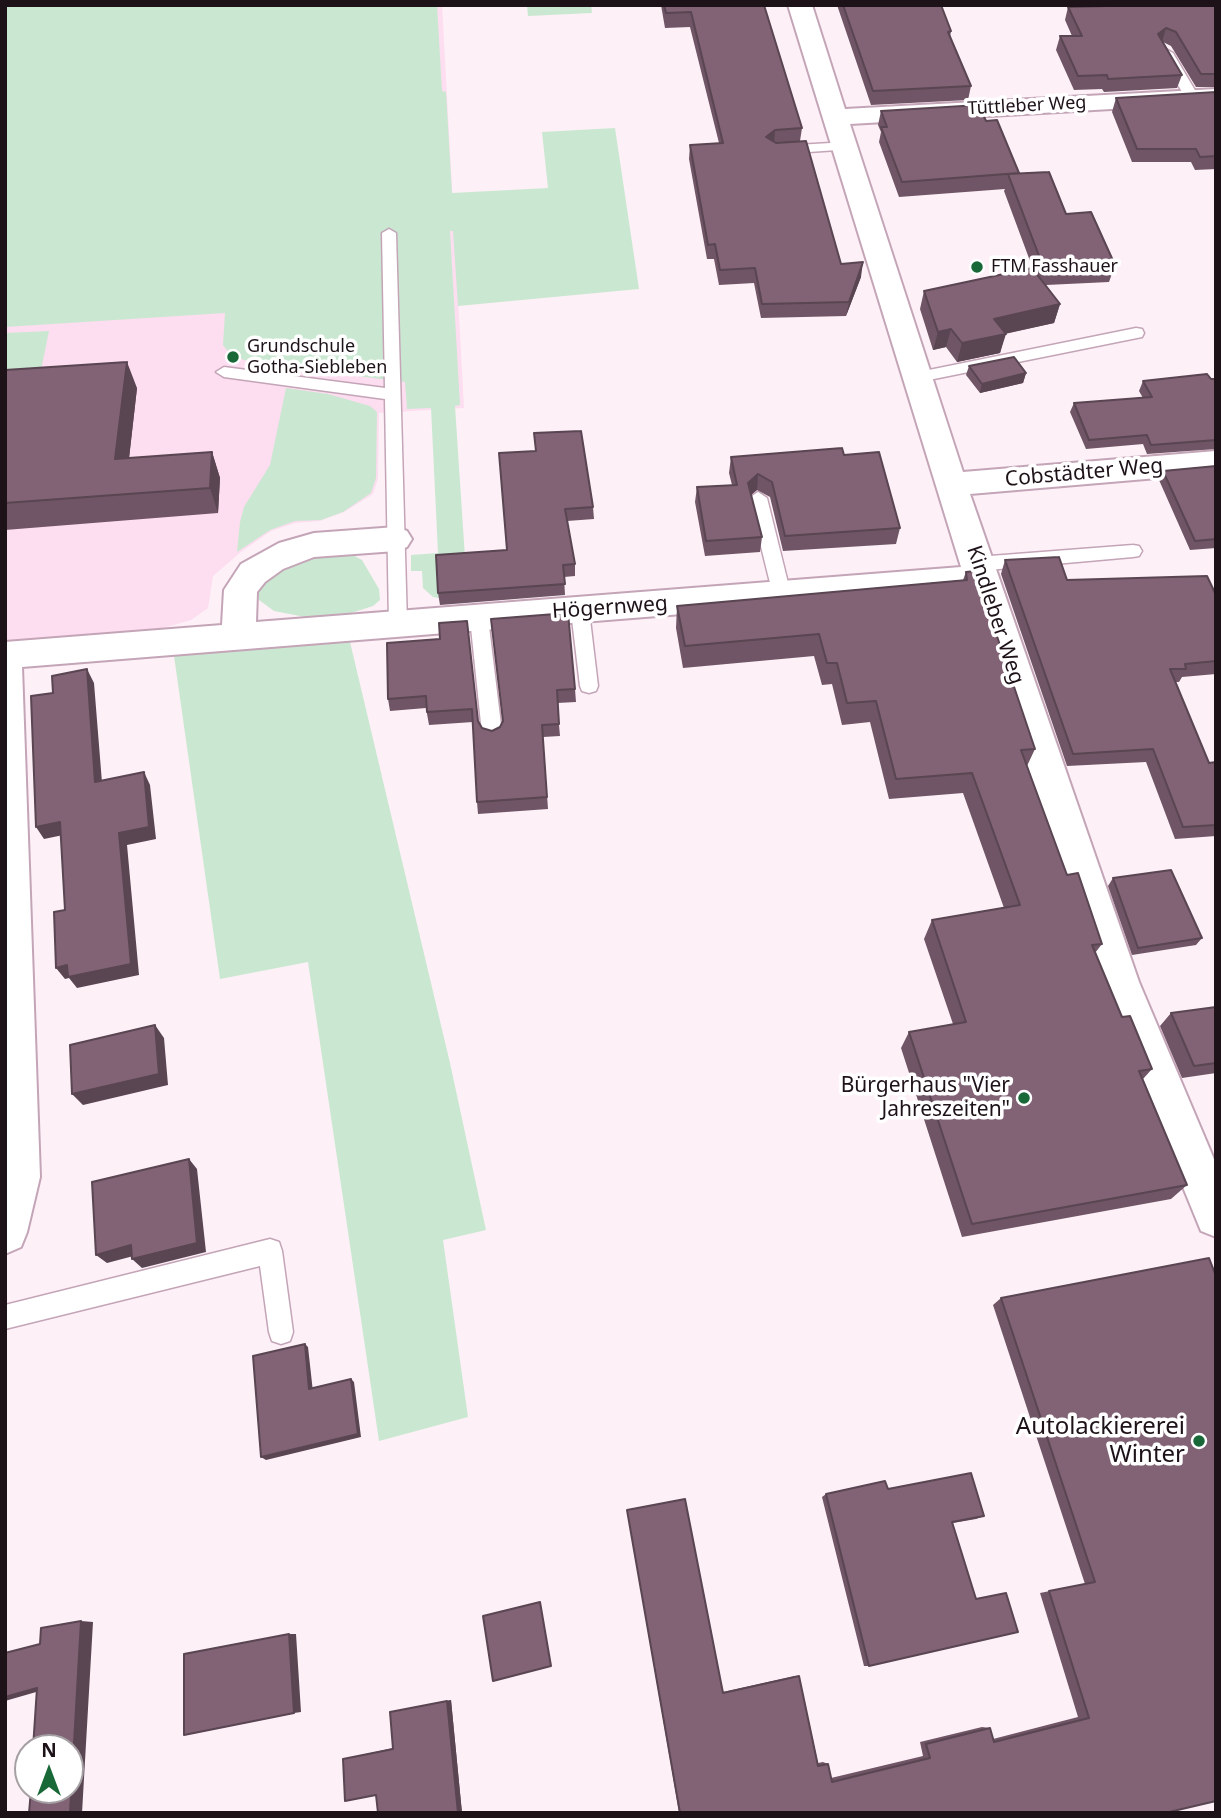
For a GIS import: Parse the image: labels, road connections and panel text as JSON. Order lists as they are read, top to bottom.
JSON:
{
  "streets": {
    "street": [
      "Tüttleber Weg",
      "Cobstädter Weg",
      "Högernweg",
      "Kindleber Weg"
    ]
  },
  "crossings": [
    ["Tüttleber Weg", "Kindleber Weg"],
    ["Cobstädter Weg", "Kindleber Weg"],
    ["Högernweg", "Kindleber Weg"]
  ],
  "places": [
    "FTM Fasshauer",
    "Grundschule Gotha-Siebleben",
    "Bürgerhaus \"Vier Jahreszeiten\"",
    "Autolackiererei Winter"
  ],
  "north": "top"
}
